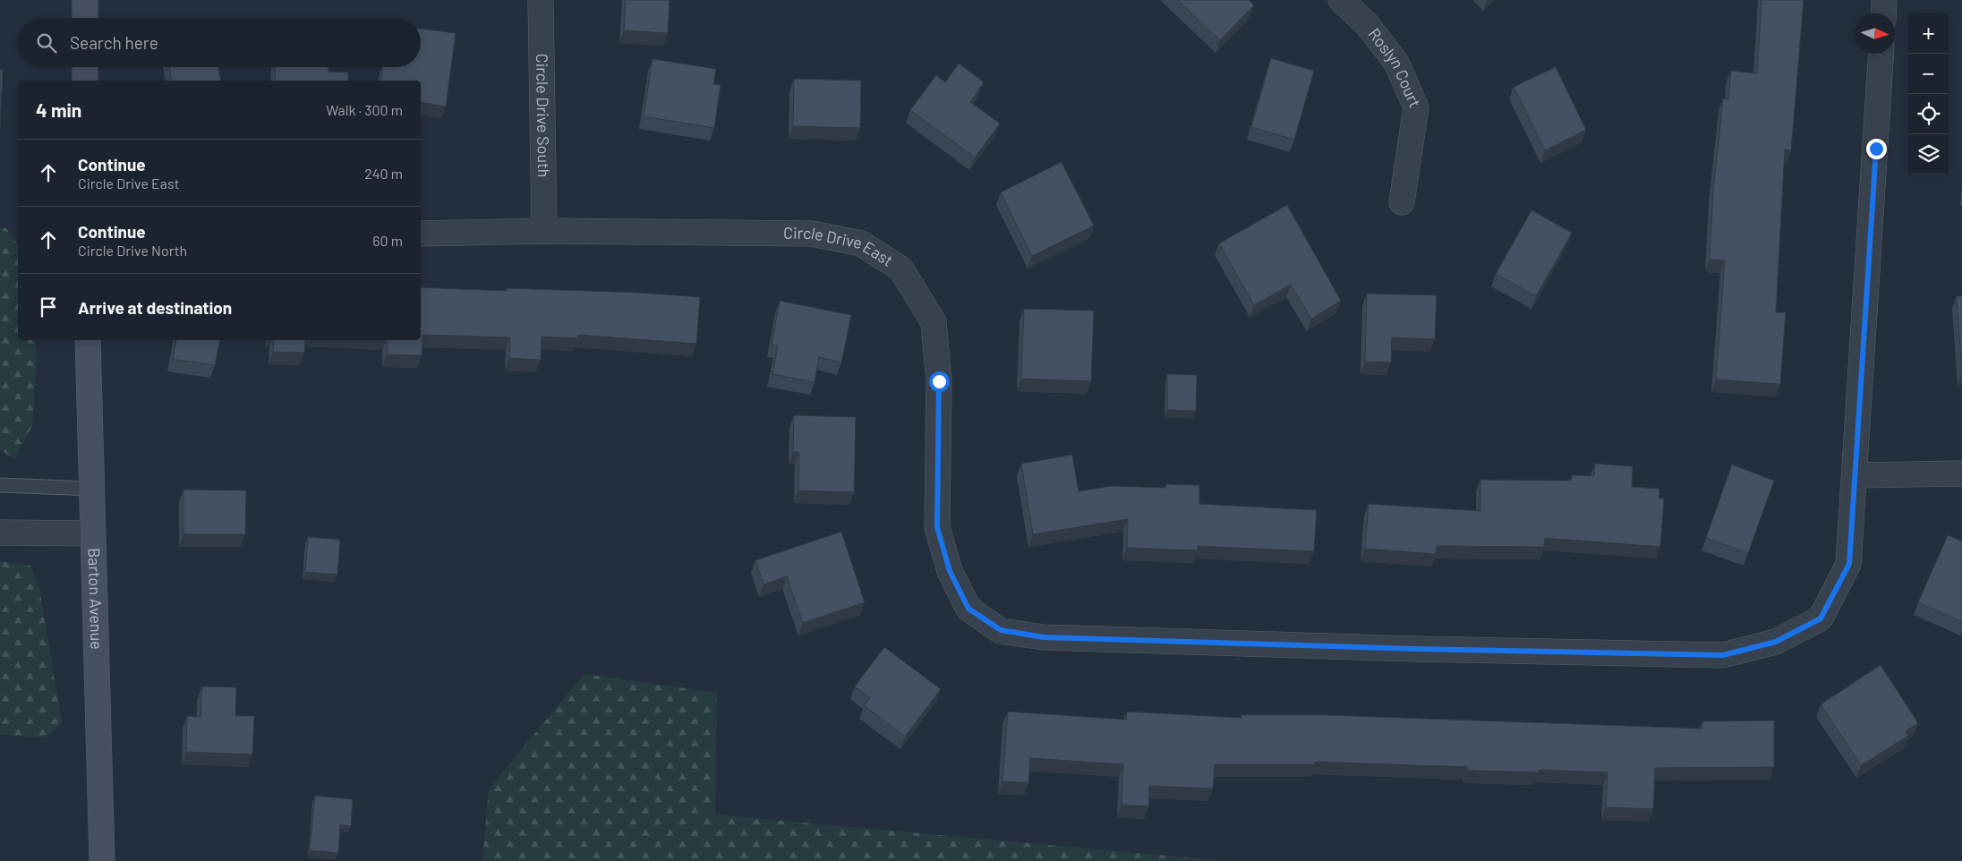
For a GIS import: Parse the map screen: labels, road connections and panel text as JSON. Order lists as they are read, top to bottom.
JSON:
{
  "streets": {
    "street": [
      "Roslyn Court",
      "Circle Drive South",
      "Circle Drive East",
      "Barton Avenue"
    ]
  },
  "crossings": [
    ["Circle Drive South", "Circle Drive East"]
  ],
  "north": "right",
  "page": {
    "map_buttons": ["+", "−"],
    "search": "Search here",
    "heading": ["4 min", "Walk · 300 m"],
    "list": [
      ["Continue", "Circle Drive East", "240 m"],
      ["Continue", "Circle Drive North", "60 m"],
      "Arrive at destination"
    ]
  }
}
